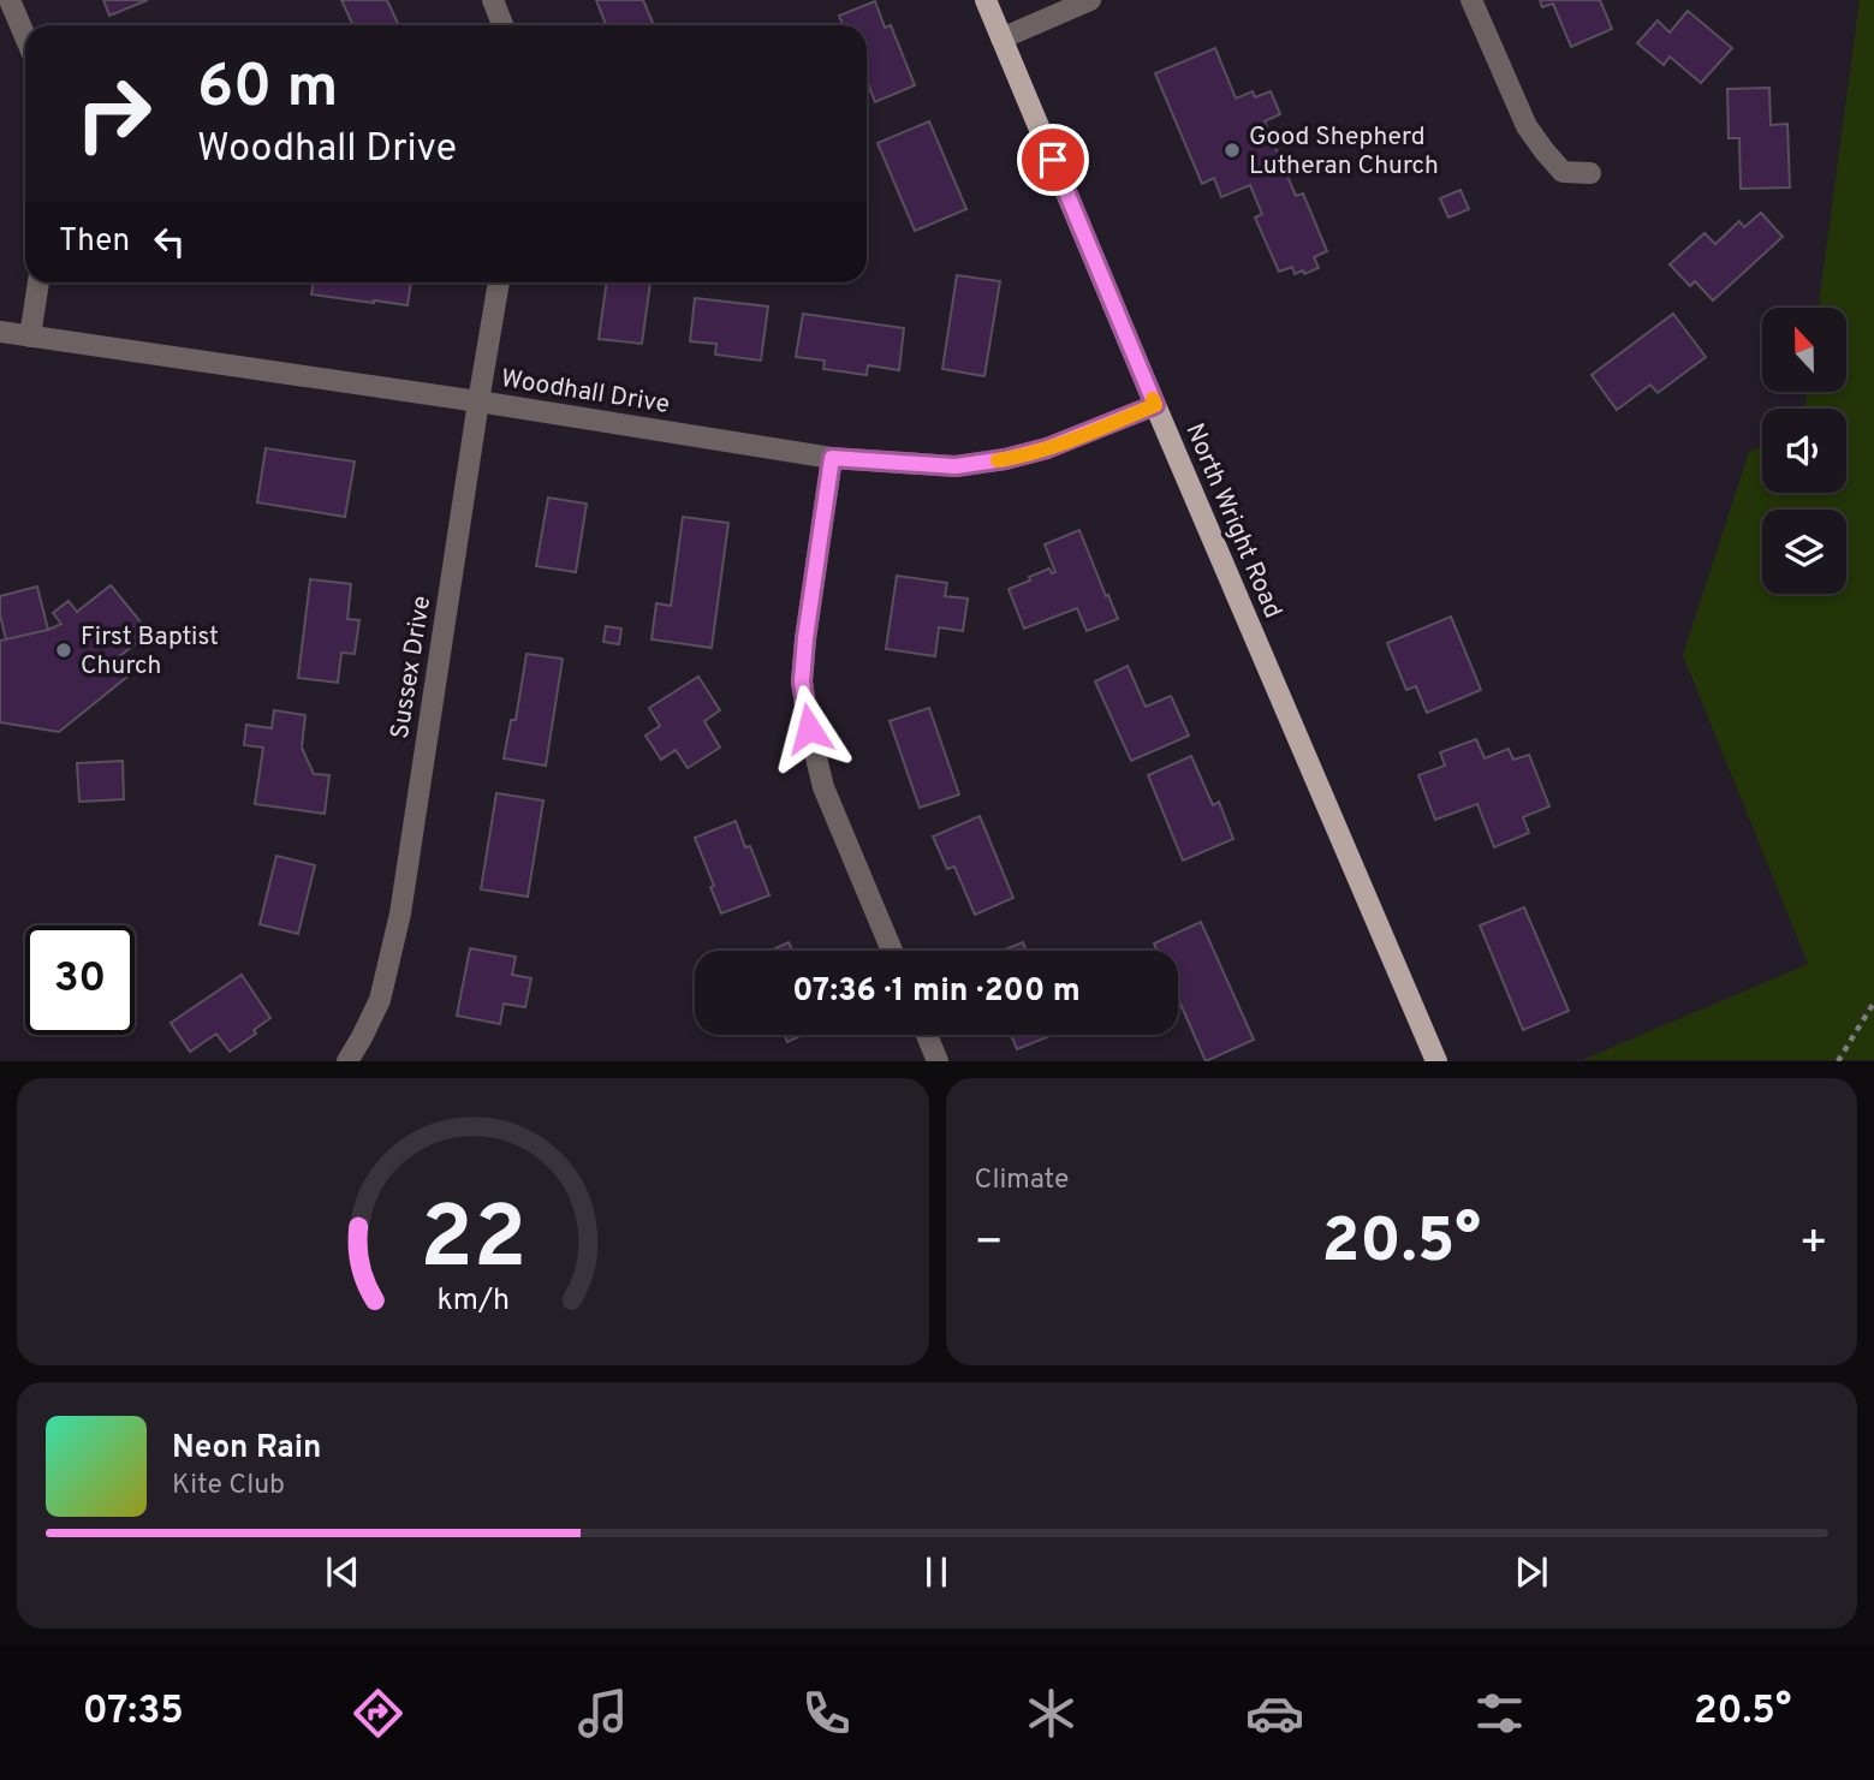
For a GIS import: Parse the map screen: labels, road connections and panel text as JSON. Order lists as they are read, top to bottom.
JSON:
{
  "streets": {
    "main road": ["North Wright Road"],
    "street": ["Woodhall Drive", "Sussex Drive"]
  },
  "crossings": [
    ["Woodhall Drive", "North Wright Road"],
    ["Woodhall Drive", "Sussex Drive"]
  ],
  "places": ["Good Shepherd Lutheran Church", "First Baptist Church"],
  "north": "top",
  "page": {
    "turn": ["60 m", "Woodhall Drive"],
    "then": "Then",
    "limit": "30",
    "trip": "07:36 · 1 min · 200 m",
    "tile": "Climate",
    "heat": ["−", "20.5°", "+"],
    "song": ["Neon Rain", "Kite Club"],
    "tabs": ["07:35", "20.5°"],
    "gauge": ["22", "km/h"]
  }
}
